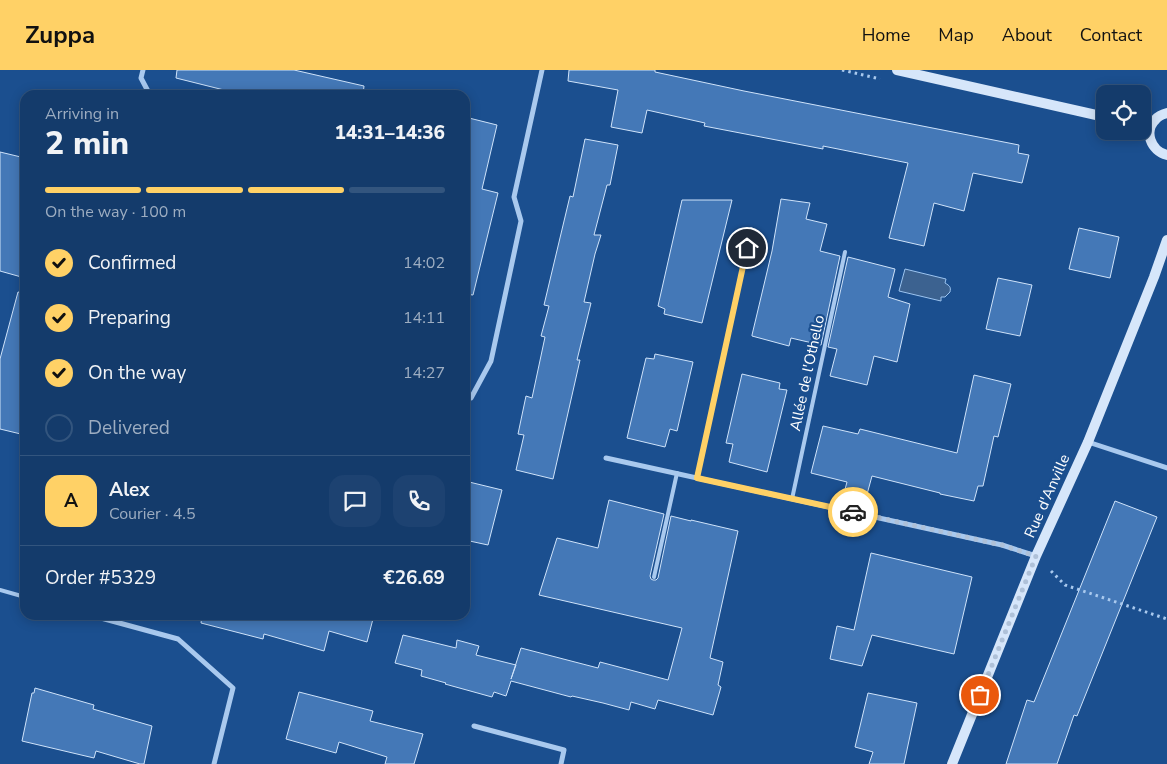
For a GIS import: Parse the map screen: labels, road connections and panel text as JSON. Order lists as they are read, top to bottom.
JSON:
{
  "streets": {
    "street": ["Rue d'Anville"],
    "lane": ["Allée de l'Othello"]
  },
  "page": {
    "header": "Zuppa",
    "nav": [
      "Home",
      "Map",
      "About",
      "Contact"
    ],
    "heading": ["2 min", "Arriving in", "14:31–14:36"],
    "panel": [
      "Alex",
      "Courier · 4.5",
      "Order #5329",
      "€26.69"
    ],
    "bar": "On the way · 100 m",
    "list": [
      ["Confirmed", "14:02"],
      ["Preparing", "14:11"],
      ["On the way", "14:27"],
      "Delivered"
    ],
    "round": "A"
  }
}
